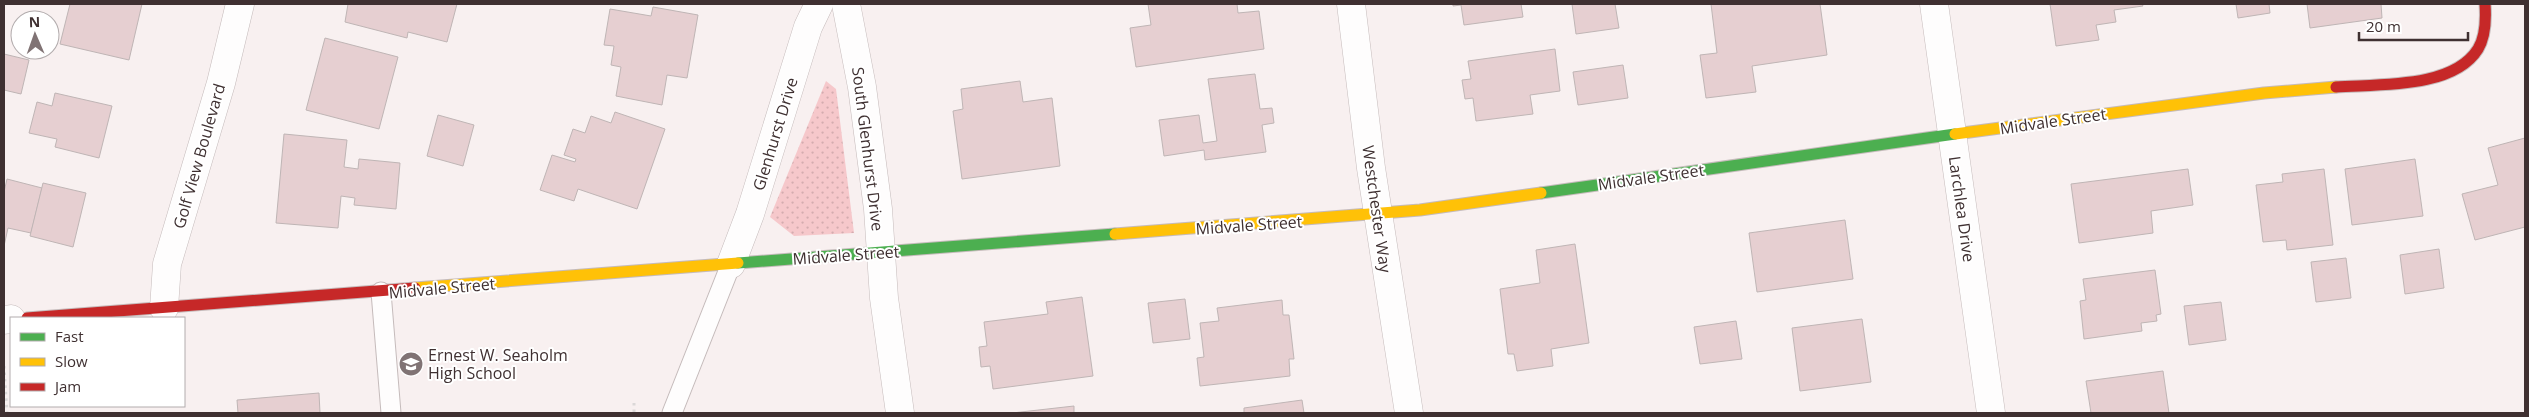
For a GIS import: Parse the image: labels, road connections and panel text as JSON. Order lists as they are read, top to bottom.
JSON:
{
  "streets": {
    "street": [
      "Midvale Street",
      "Glenhurst Drive",
      "South Glenhurst Drive",
      "Golf View Boulevard",
      "Westchester Way",
      "Larchlea Drive"
    ]
  },
  "crossings": [
    ["Midvale Street", "Glenhurst Drive"],
    ["Midvale Street", "South Glenhurst Drive"],
    ["Midvale Street", "Golf View Boulevard"],
    ["Midvale Street", "Westchester Way"],
    ["Midvale Street", "Larchlea Drive"]
  ],
  "places": {
    "school or university": ["Ernest W. Seaholm High School"]
  },
  "legend": ["Fast", "Slow", "Jam"],
  "scale_bar": "20 m",
  "north": "top"
}
